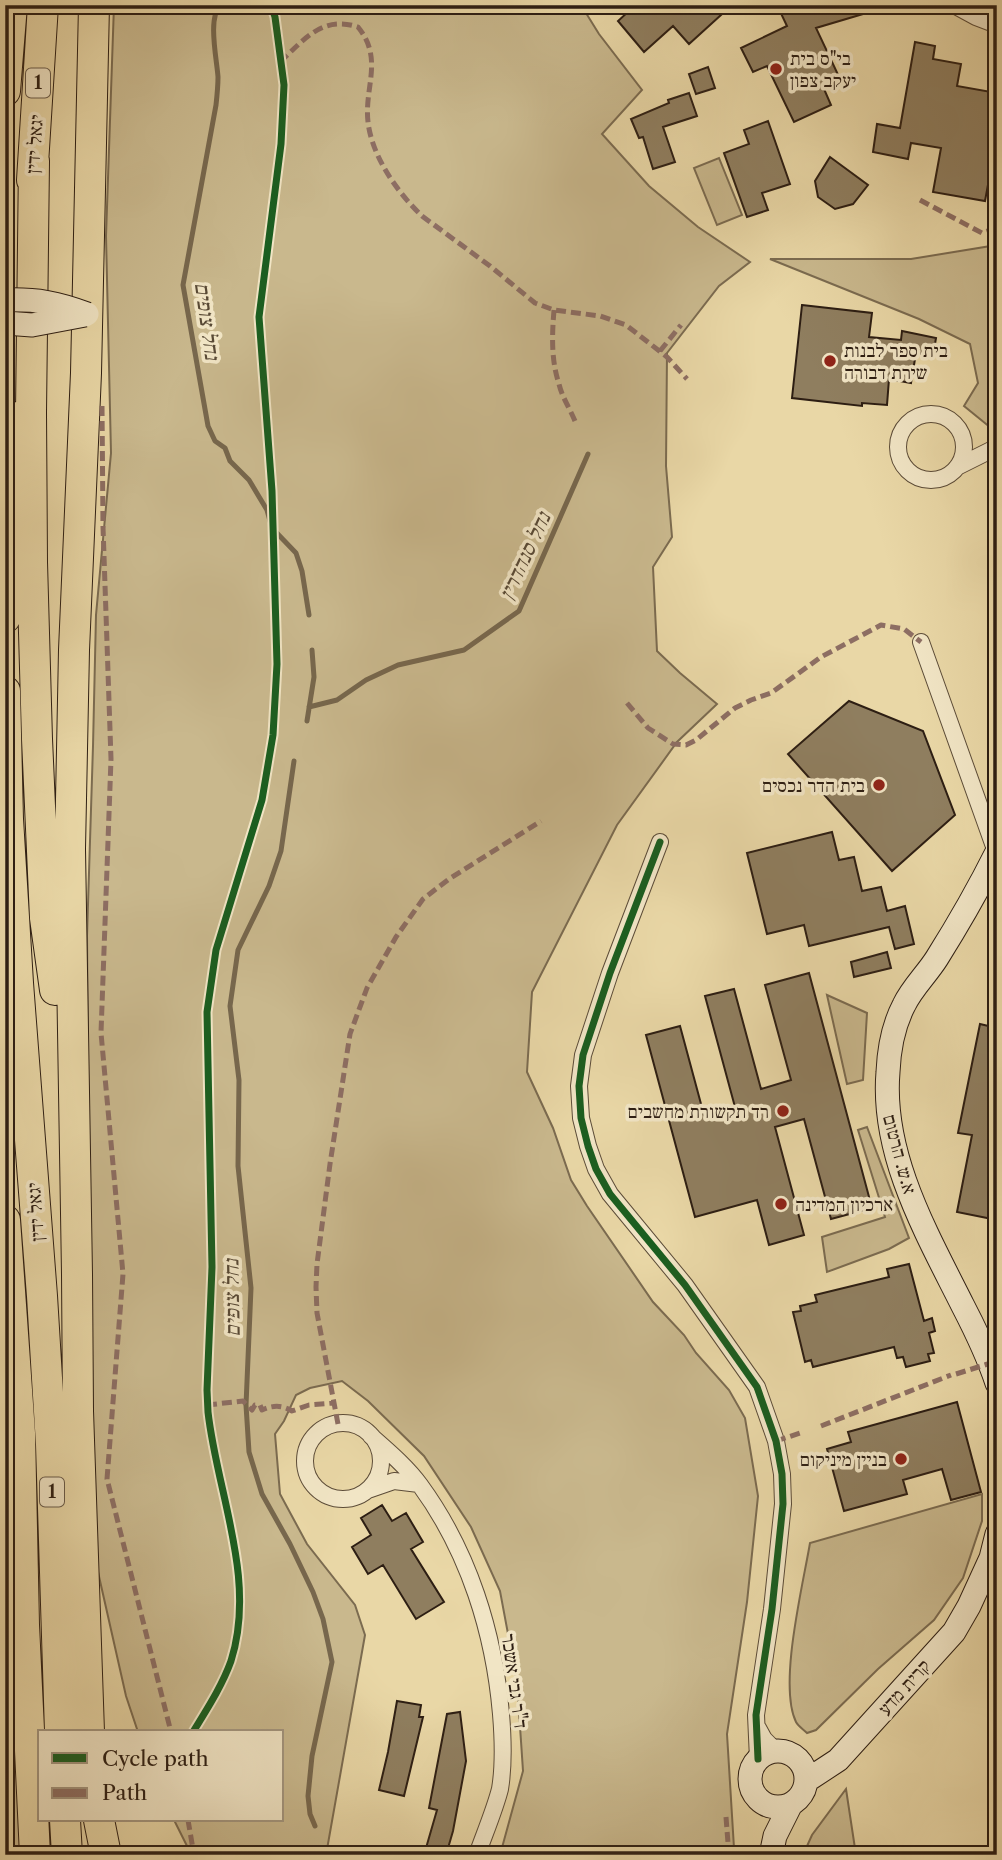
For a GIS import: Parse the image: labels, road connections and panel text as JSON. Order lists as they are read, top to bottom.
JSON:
{
  "streets": {
    "highway": ["1", "יגאל ידין"],
    "street": ["א.ש. הרטום", "ד\"ר גבי אשכר", "קרית מדע"]
  },
  "water": ["נחל צופים", "נחל סנהדרין"],
  "places": [
    "בי\"ס בית יעקב צפון",
    "בית ספר לבנות שירת דבורה",
    "בית הדר נכסים",
    "רד תקשורת מחשבים",
    "ארכיון המדינה",
    "בניין מיניקום"
  ],
  "legend": ["Cycle path", "Path"]
}
